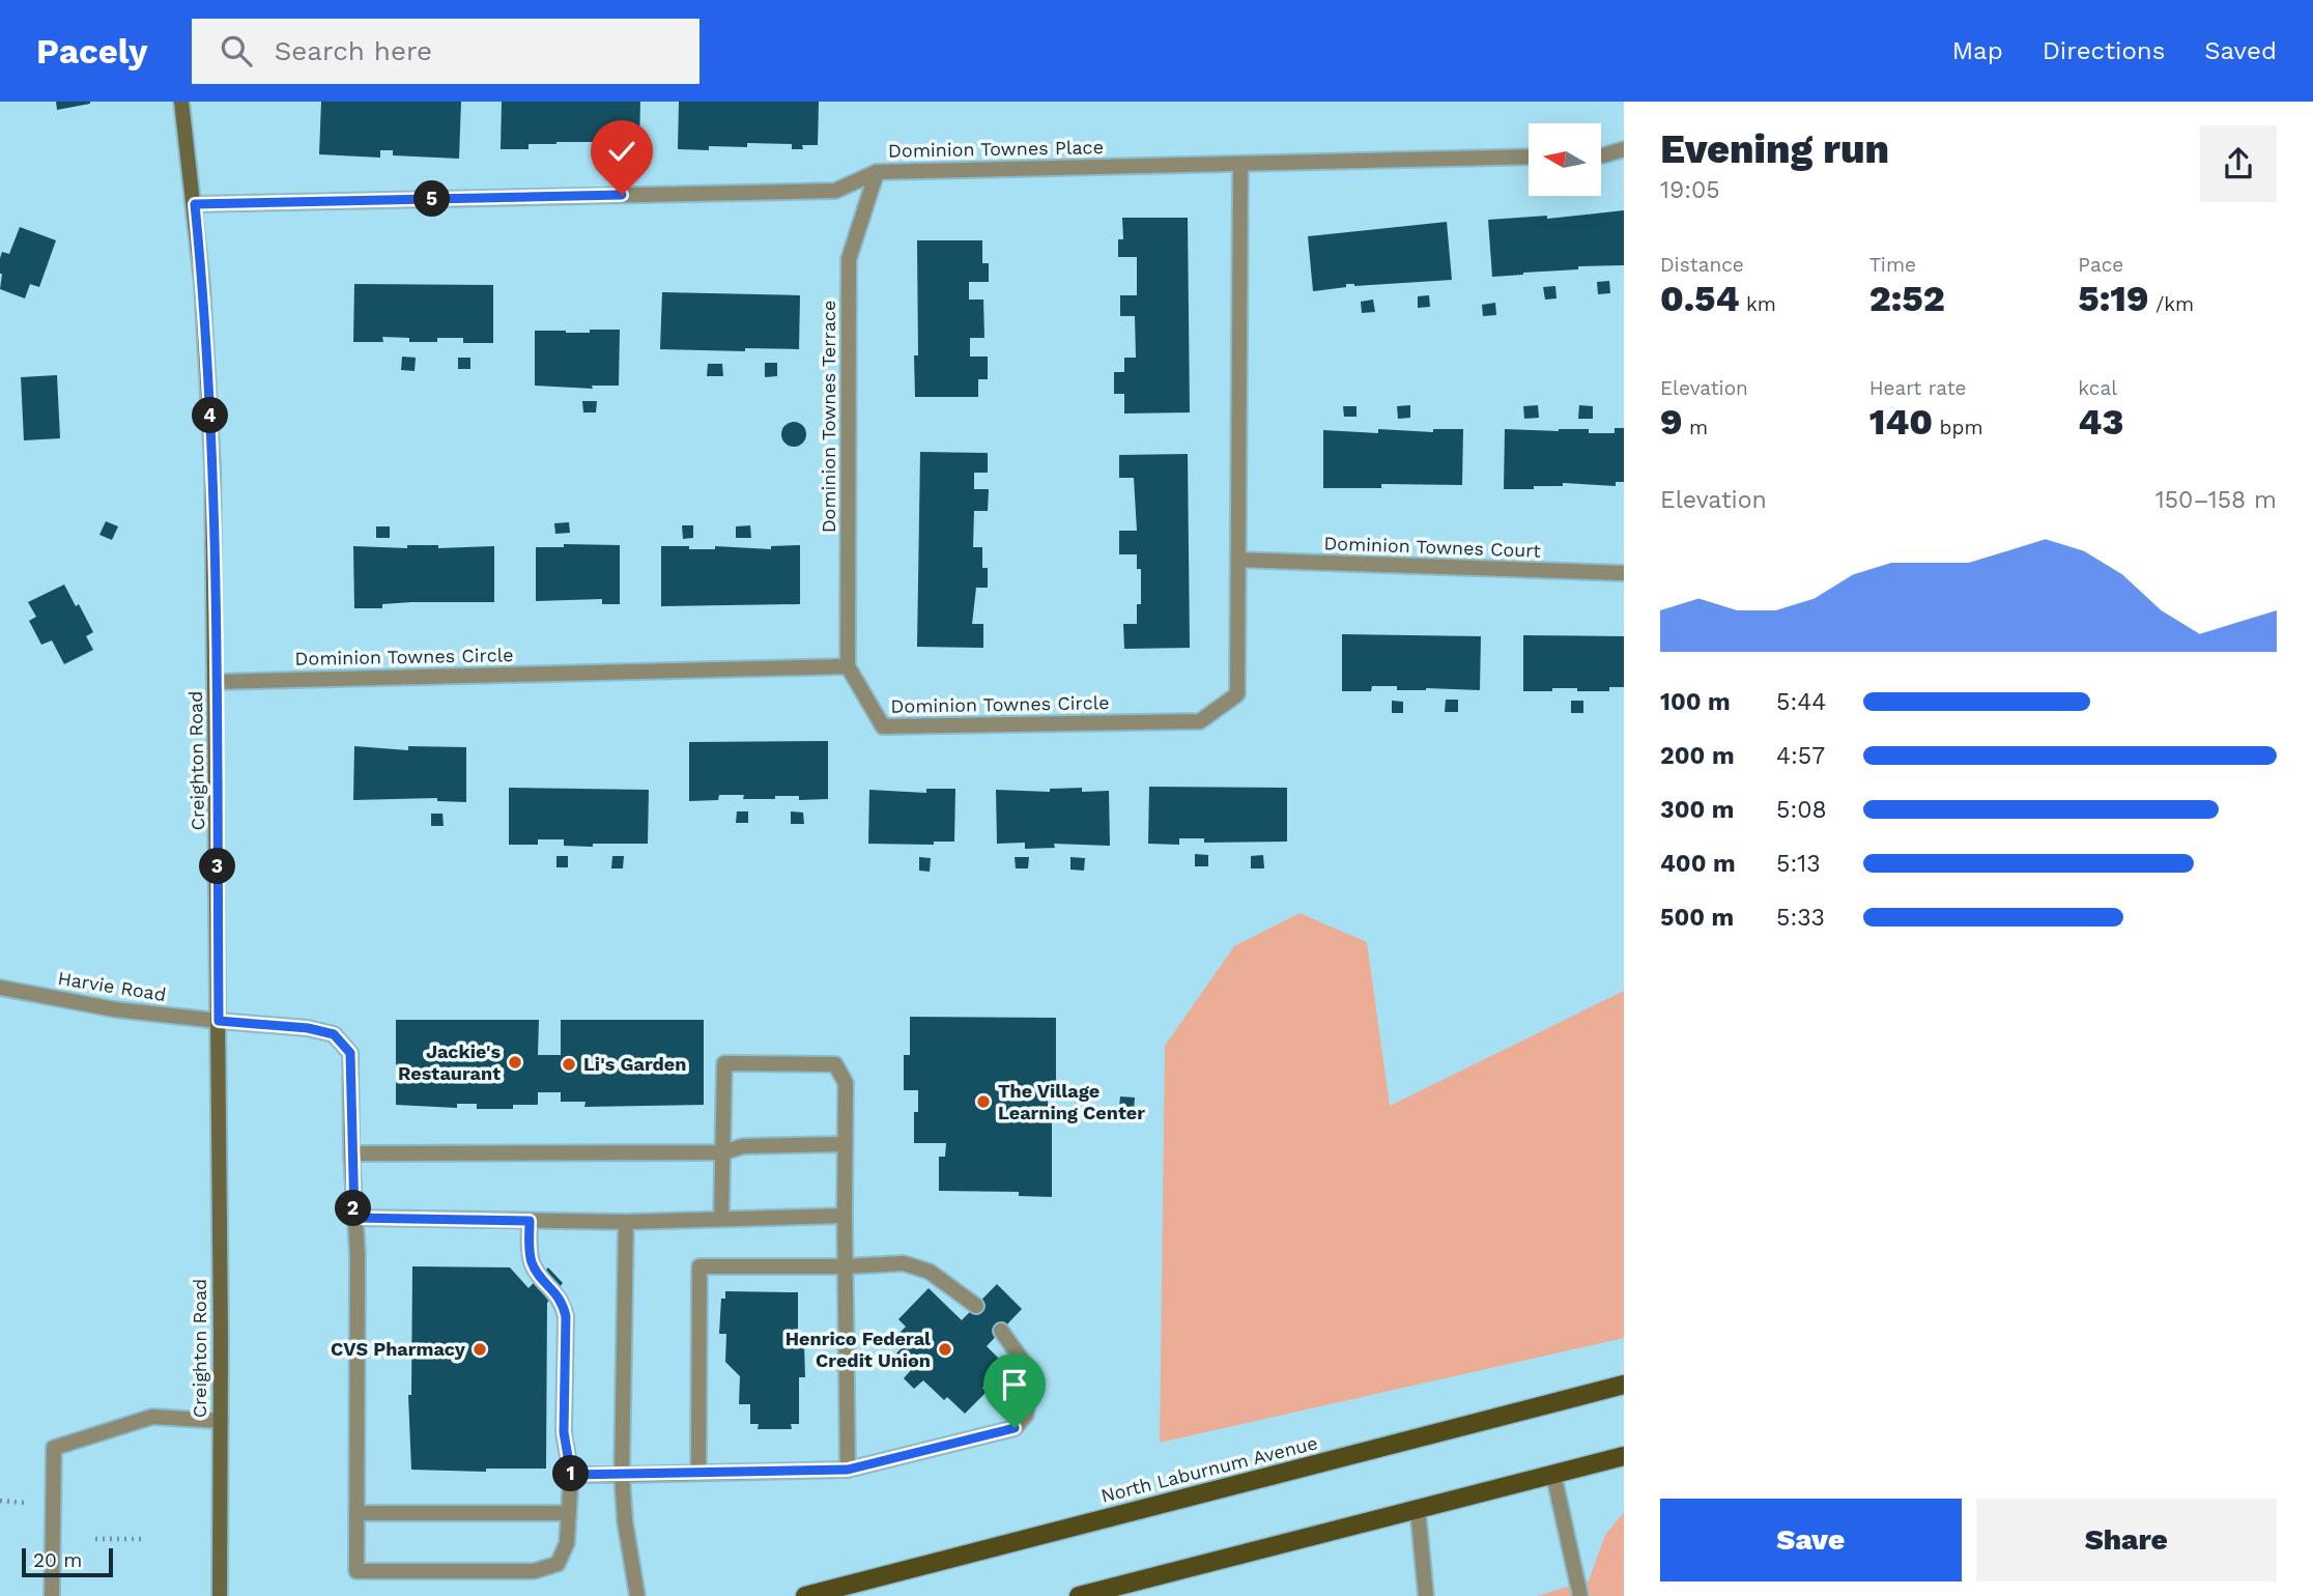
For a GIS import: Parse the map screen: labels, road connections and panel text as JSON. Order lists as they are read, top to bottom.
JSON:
{
  "streets": {
    "main road": ["Creighton Road", "North Laburnum Avenue"],
    "street": [
      "Dominion Townes Place",
      "Dominion Townes Terrace",
      "Dominion Townes Court",
      "Dominion Townes Circle",
      "Harvie Road"
    ]
  },
  "crossings": [
    ["Dominion Townes Place", "Dominion Townes Terrace"],
    ["Dominion Townes Place", "Dominion Townes Circle"],
    ["Dominion Townes Place", "Creighton Road"],
    ["Dominion Townes Terrace", "Dominion Townes Circle"],
    ["Dominion Townes Court", "Dominion Townes Circle"],
    ["Dominion Townes Circle", "Creighton Road"],
    ["Creighton Road", "Harvie Road"]
  ],
  "places": [
    "Jackie's Restaurant",
    "Li's Garden",
    "The Village Learning Center",
    "CVS Pharmacy",
    "Henrico Federal Credit Union"
  ],
  "scale_bar": "20 m",
  "north": "left",
  "page": {
    "header": "Pacely",
    "search": "Search here",
    "nav": ["Map", "Directions", "Saved"],
    "heading": ["Evening run", "19:05"],
    "pins": [
      "5",
      "4",
      "3",
      "2",
      "1"
    ],
    "stats": [
      ["Distance", "0.54 km"],
      ["Time", "2:52"],
      ["Pace", "5:19 /km"],
      ["Elevation", "9 m"],
      ["Heart rate", "140 bpm"],
      ["kcal", "43"]
    ],
    "chart": ["Elevation", "150–158 m"],
    "list": [
      {
        "name": "100 m",
        "note": "5:44"
      },
      {
        "name": "200 m",
        "note": "4:57"
      },
      {
        "name": "300 m",
        "note": "5:08"
      },
      {
        "name": "400 m",
        "note": "5:13"
      },
      {
        "name": "500 m",
        "note": "5:33"
      }
    ],
    "buttons": ["Save", "Share"],
    "scale": "20 m"
  }
}
